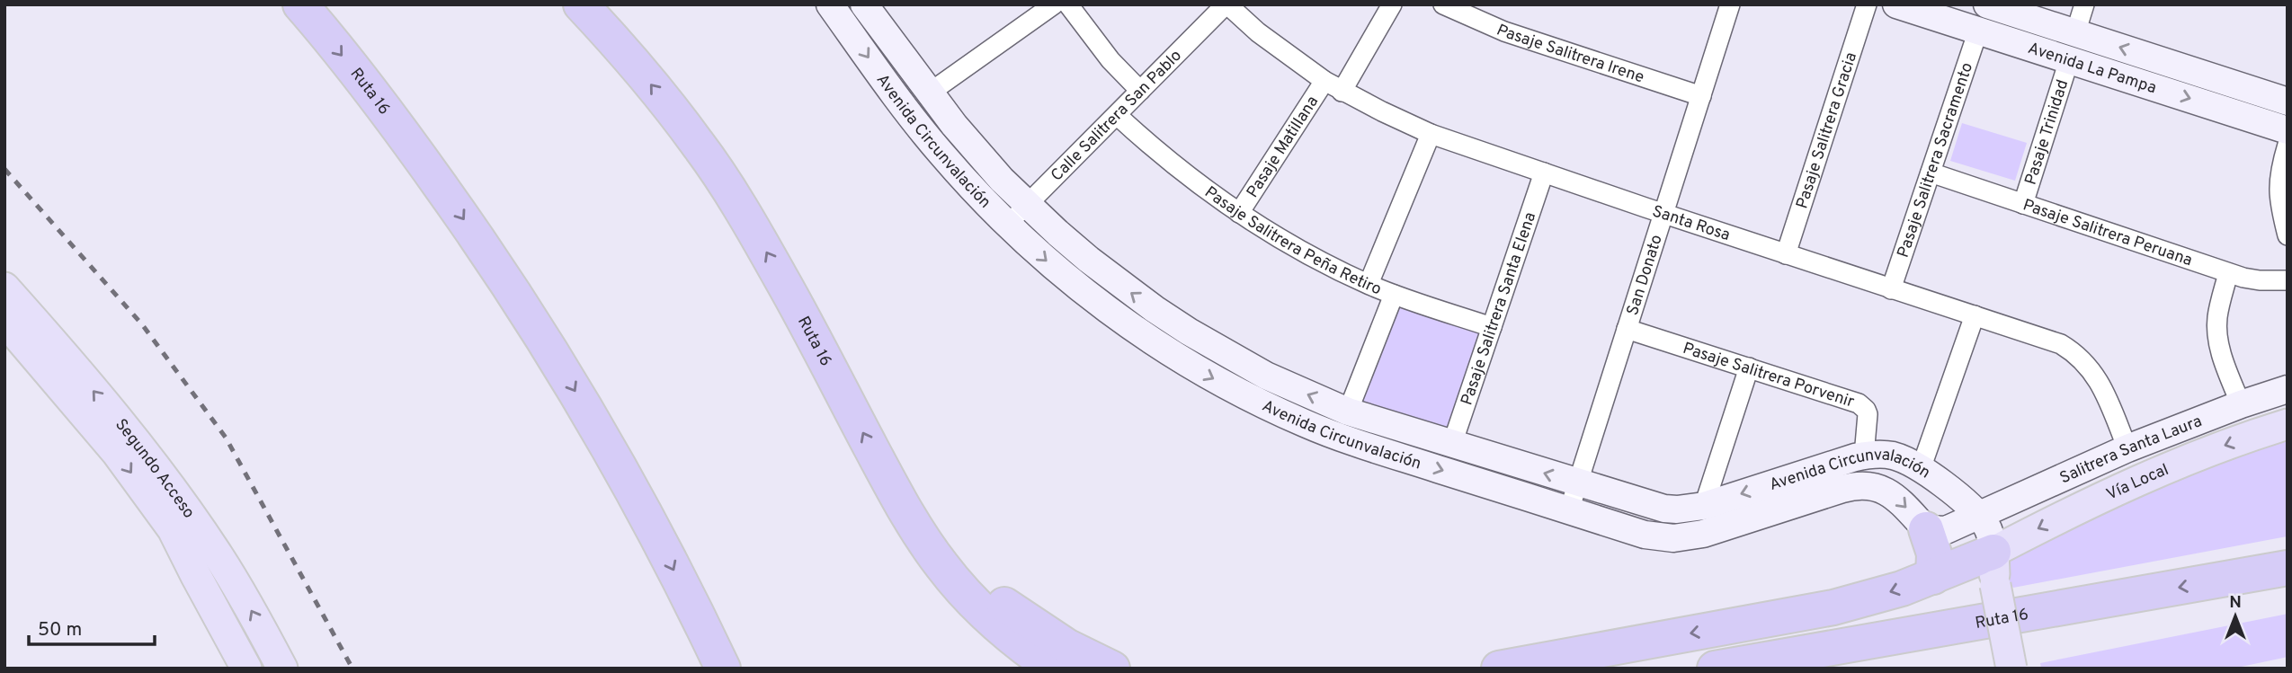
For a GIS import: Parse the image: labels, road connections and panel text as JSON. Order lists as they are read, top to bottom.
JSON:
{
  "streets": {
    "highway": ["Ruta 16"],
    "main road": ["Segundo Acceso", "Vía Local"],
    "street": [
      "Pasaje Salitrera Irene",
      "Avenida La Pampa",
      "Calle Salitrera San Pablo",
      "Pasaje Salitrera Gracia",
      "Pasaje Trinidad",
      "Avenida Circunvalación",
      "Pasaje Matillana",
      "Pasaje Salitrera Sacramento",
      "Santa Rosa",
      "Pasaje Salitrera Peruana",
      "Pasaje Salitrera Peña Retiro",
      "San Donato",
      "Pasaje Salitrera Santa Elena",
      "Pasaje Salitrera Porvenir",
      "Salitrera Santa Laura"
    ]
  },
  "crossings": [
    ["Pasaje Salitrera Irene", "San Donato"],
    ["Avenida La Pampa", "Pasaje Trinidad"],
    ["Avenida La Pampa", "Pasaje Salitrera Sacramento"],
    ["Calle Salitrera San Pablo", "Avenida Circunvalación"],
    ["Calle Salitrera San Pablo", "Santa Rosa"],
    ["Calle Salitrera San Pablo", "Pasaje Salitrera Peña Retiro"],
    ["Pasaje Salitrera Gracia", "Santa Rosa"],
    ["Pasaje Trinidad", "Pasaje Salitrera Peruana"],
    ["Avenida Circunvalación", "San Donato"],
    ["Avenida Circunvalación", "Pasaje Salitrera Santa Elena"],
    ["Avenida Circunvalación", "Pasaje Salitrera Porvenir"],
    ["Avenida Circunvalación", "Salitrera Santa Laura"],
    ["Avenida Circunvalación", "Vía Local"],
    ["Pasaje Matillana", "Santa Rosa"],
    ["Pasaje Matillana", "Pasaje Salitrera Peña Retiro"],
    ["Pasaje Salitrera Sacramento", "Santa Rosa"],
    ["Pasaje Salitrera Sacramento", "Pasaje Salitrera Peruana"],
    ["Santa Rosa", "San Donato"],
    ["Santa Rosa", "Pasaje Salitrera Santa Elena"],
    ["Santa Rosa", "Salitrera Santa Laura"],
    ["Pasaje Salitrera Peña Retiro", "Pasaje Salitrera Santa Elena"],
    ["San Donato", "Pasaje Salitrera Porvenir"]
  ],
  "one_way": ["Vía Local"],
  "scale_bar": "50 m",
  "north": "top"
}
